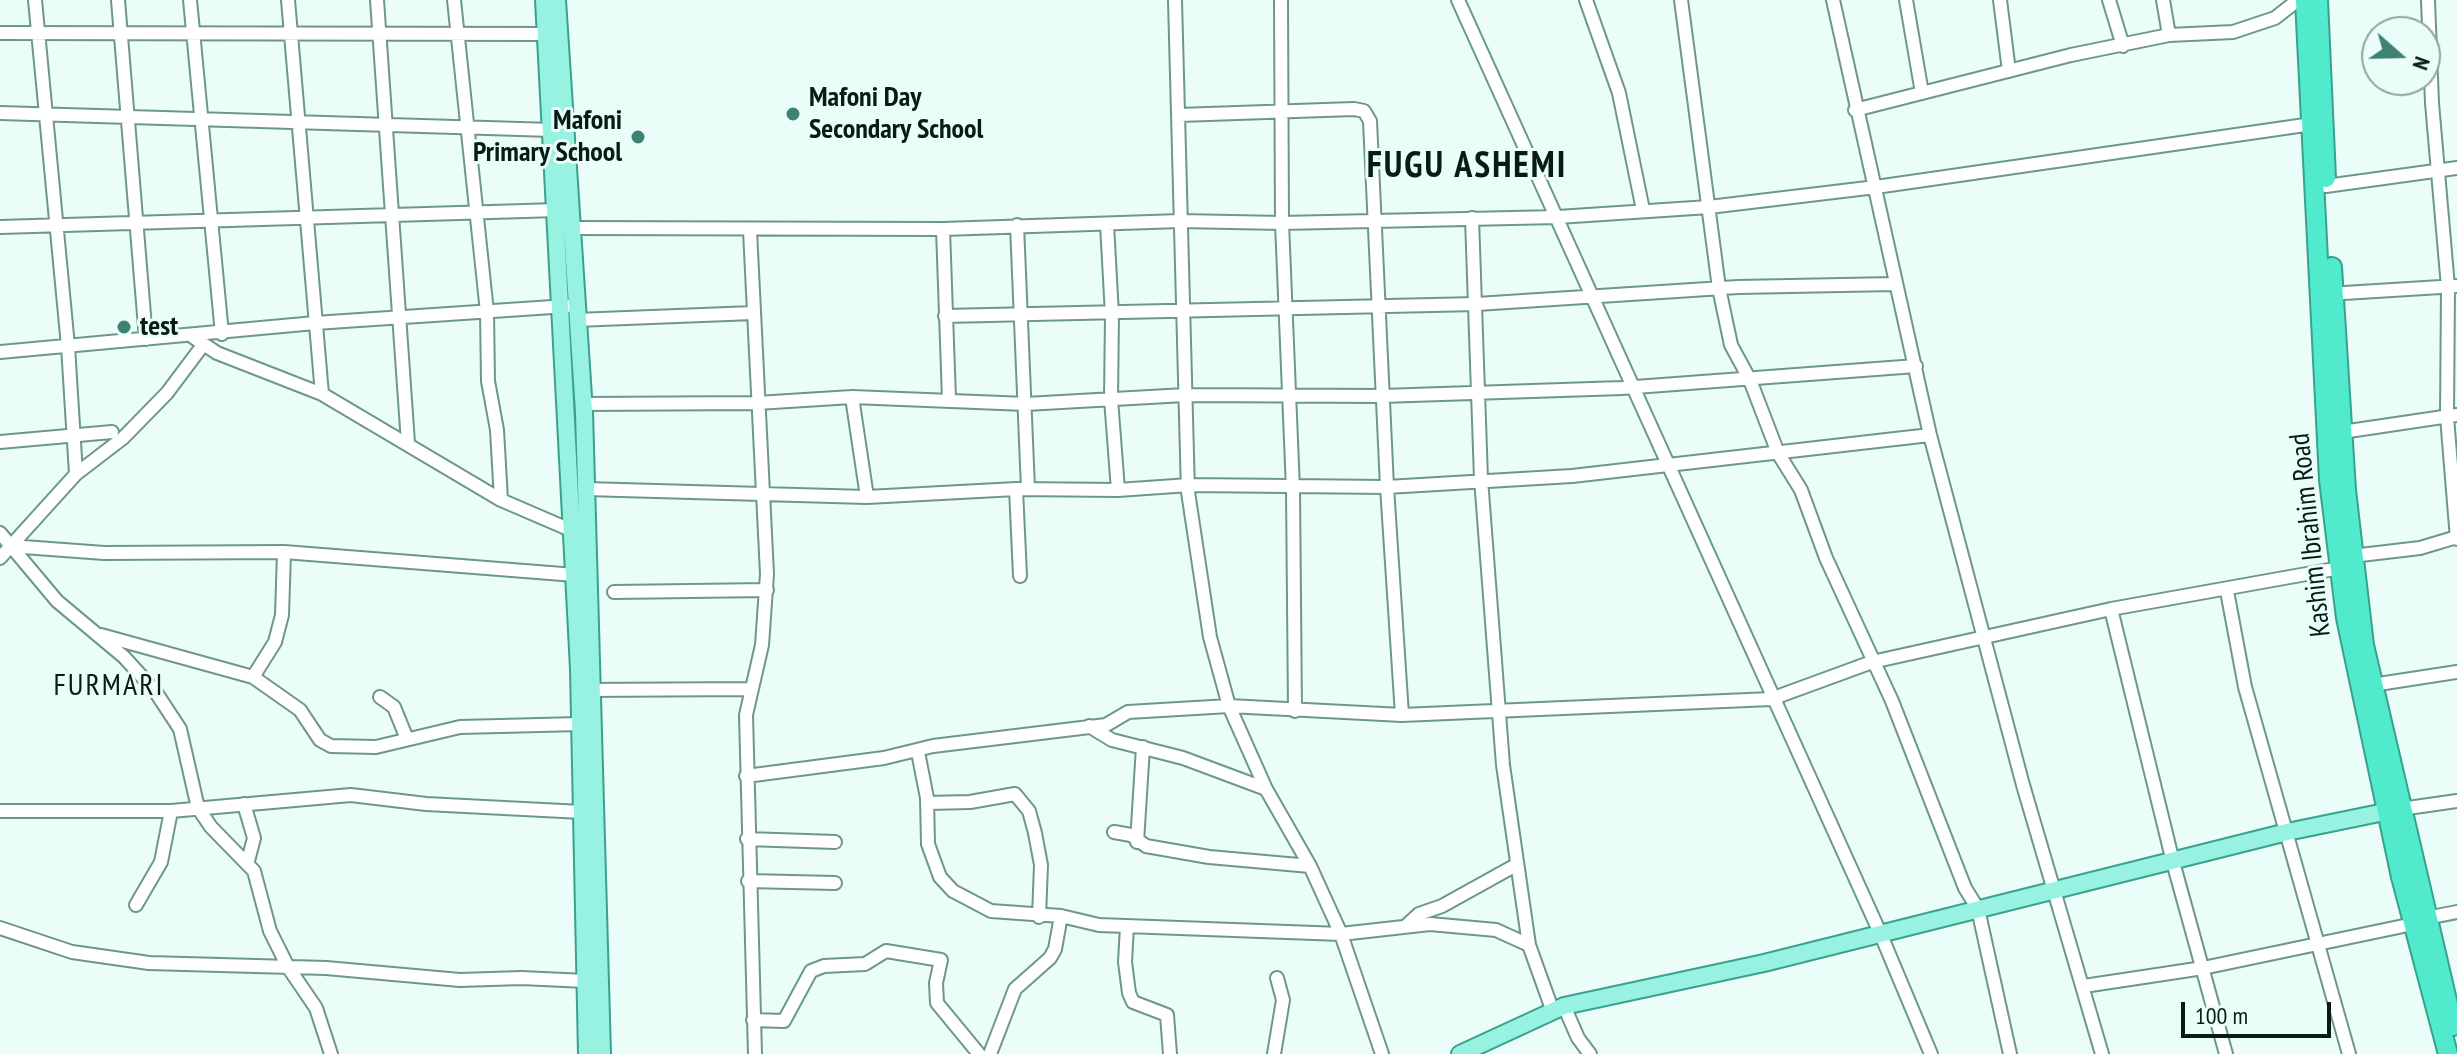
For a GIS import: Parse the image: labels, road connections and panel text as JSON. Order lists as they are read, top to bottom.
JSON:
{
  "streets": {
    "highway": ["Kashim Ibrahim Road"]
  },
  "districts": ["FUGU ASHEMI", "FURMARI"],
  "places": ["Mafoni Day Secondary School", "Mafoni Primary School", "test"],
  "scale_bar": "100 m",
  "north": "right"
}
